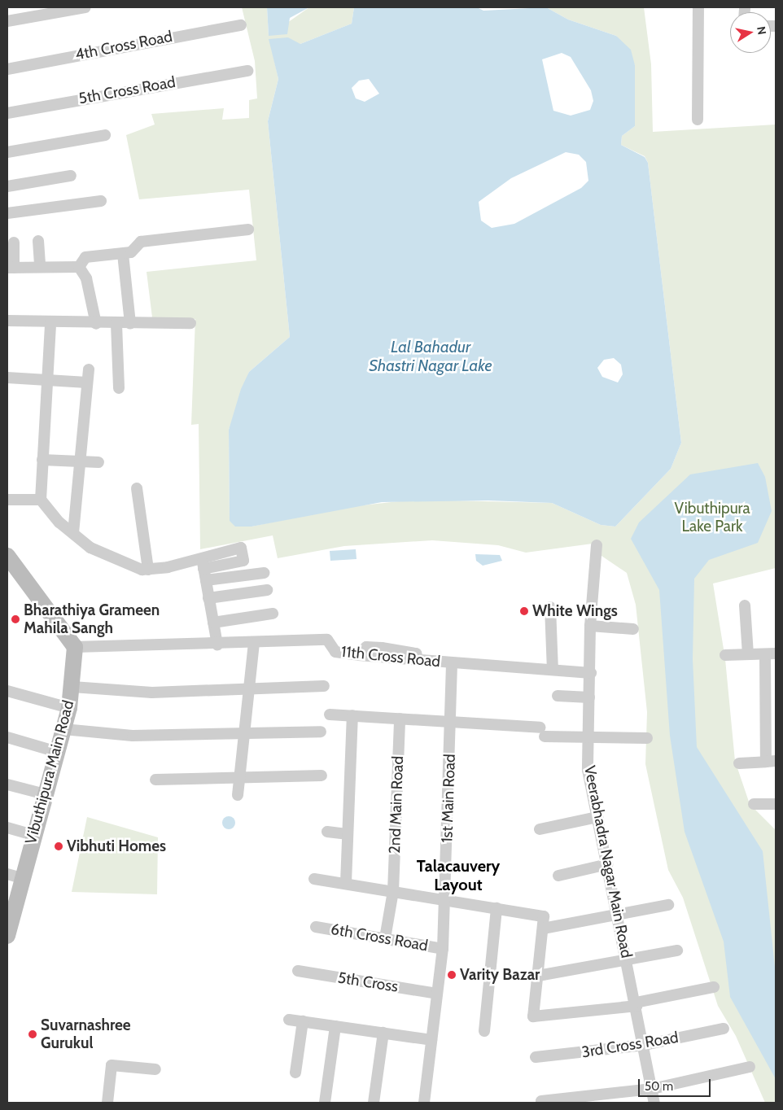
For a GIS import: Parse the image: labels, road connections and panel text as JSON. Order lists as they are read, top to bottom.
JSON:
{
  "streets": {
    "street": [
      "4th Cross Road",
      "5th Cross Road",
      "11th Cross Road",
      "Vibuthipura Main Road",
      "1st Main Road",
      "2nd Main Road",
      "Veerabhadra Nagar Main Road",
      "6th Cross Road",
      "5th Cross",
      "3rd Cross Road"
    ]
  },
  "crossings": [
    ["11th Cross Road", "Vibuthipura Main Road"],
    ["11th Cross Road", "1st Main Road"],
    ["11th Cross Road", "Veerabhadra Nagar Main Road"],
    ["1st Main Road", "6th Cross Road"],
    ["1st Main Road", "5th Cross"],
    ["2nd Main Road", "6th Cross Road"],
    ["Veerabhadra Nagar Main Road", "3rd Cross Road"]
  ],
  "districts": ["Talacauvery Layout"],
  "water": ["Lal Bahadur Shastri Nagar Lake"],
  "parks": ["Vibuthipura Lake Park"],
  "places": [
    "White Wings",
    "Bharathiya Grameen Mahila Sangh",
    "Vibhuti Homes",
    "Varity Bazar",
    "Suvarnashree Gurukul"
  ],
  "scale_bar": "50 m",
  "north": "right"
}
